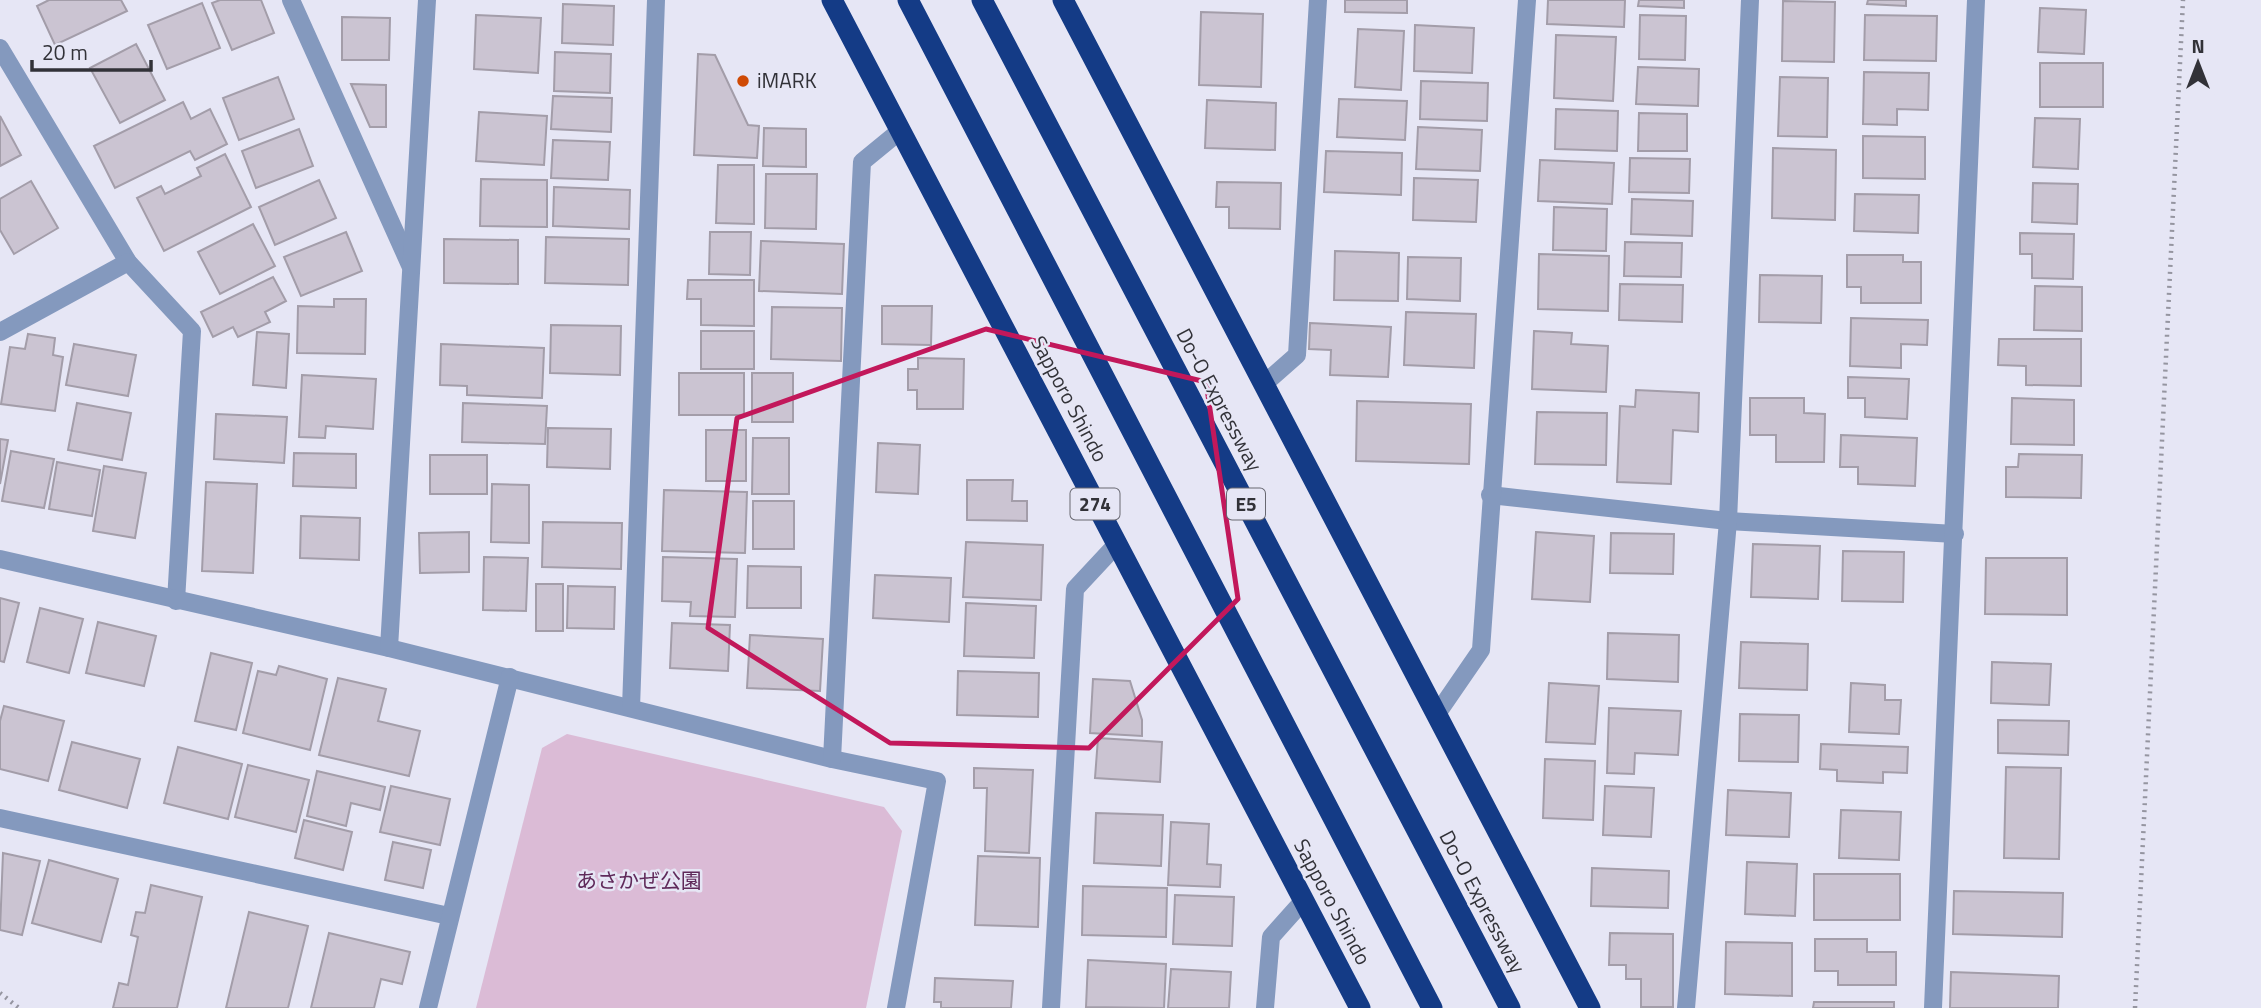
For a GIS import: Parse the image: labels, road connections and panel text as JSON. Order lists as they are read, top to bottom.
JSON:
{
  "streets": {
    "highway": [
      "Sapporo Shindo",
      "Do-O Expressway",
      "274",
      "E5"
    ]
  },
  "parks": ["あさかぜ公園"],
  "places": ["iMARK"],
  "scale_bar": "20 m",
  "north": "top"
}
